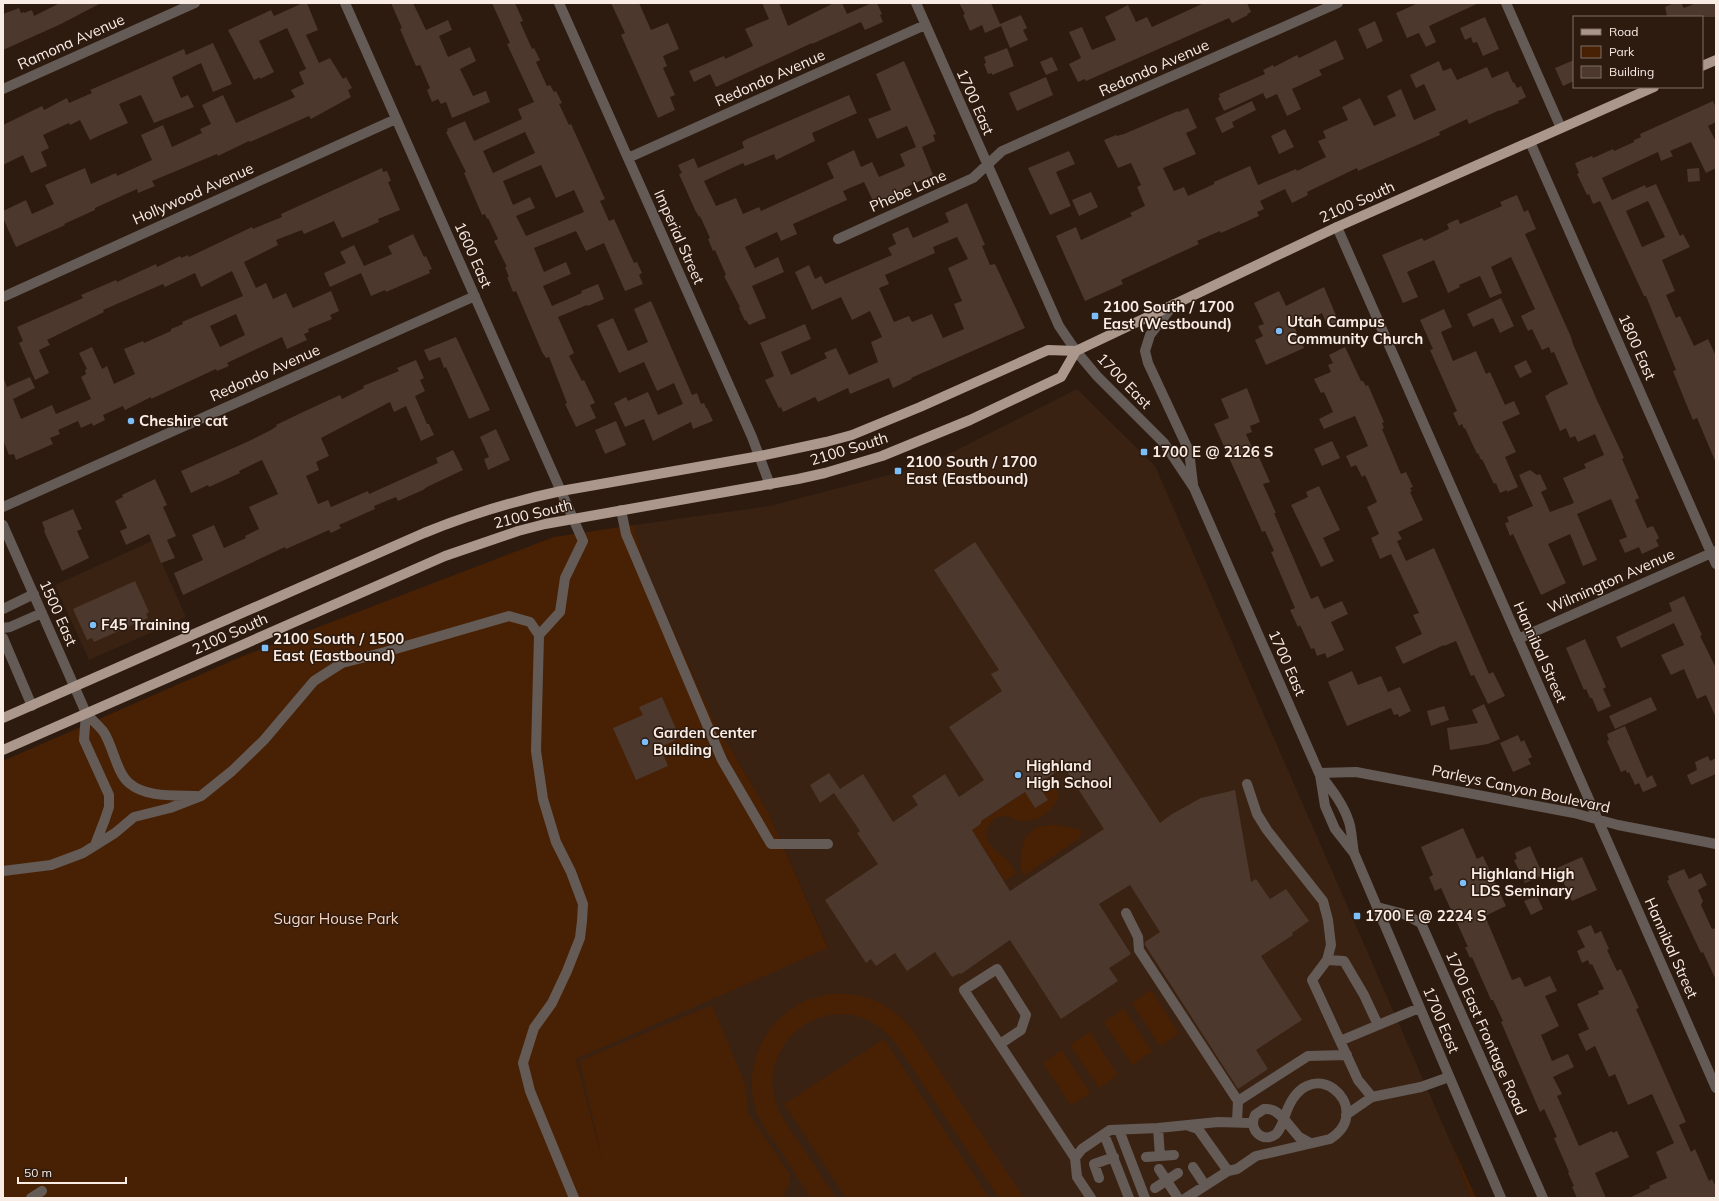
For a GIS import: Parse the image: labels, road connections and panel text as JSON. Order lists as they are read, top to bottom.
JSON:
{
  "streets": {
    "main road": ["2100 South"],
    "street": [
      "Ramona Avenue",
      "Redondo Avenue",
      "1700 East",
      "Phebe Lane",
      "Hollywood Avenue",
      "Imperial Street",
      "1600 East",
      "1800 East",
      "Wilmington Avenue",
      "1500 East",
      "Hannibal Street",
      "Parleys Canyon Boulevard",
      "1700 East Frontage Road"
    ]
  },
  "crossings": [
    ["Redondo Avenue", "1700 East"],
    ["Redondo Avenue", "Phebe Lane"],
    ["Redondo Avenue", "Imperial Street"],
    ["Redondo Avenue", "1600 East"],
    ["1700 East", "Phebe Lane"],
    ["1700 East", "2100 South"],
    ["1700 East", "Parleys Canyon Boulevard"],
    ["1700 East", "1700 East Frontage Road"],
    ["Hollywood Avenue", "1600 East"],
    ["2100 South", "Imperial Street"],
    ["2100 South", "1600 East"],
    ["2100 South", "1800 East"],
    ["2100 South", "1500 East"],
    ["2100 South", "Hannibal Street"],
    ["1800 East", "Wilmington Avenue"],
    ["Wilmington Avenue", "Hannibal Street"],
    ["Hannibal Street", "Parleys Canyon Boulevard"]
  ],
  "parks": ["Sugar House Park"],
  "places": {
    "transit": [
      "2100 South / 1700 East (Westbound)",
      "1700 E @ 2126 S",
      "2100 South / 1700 East (Eastbound)",
      "2100 South / 1500 East (Eastbound)",
      "1700 E @ 2224 S"
    ],
    "other": [
      "Utah Campus Community Church",
      "Cheshire cat",
      "F45 Training",
      "Garden Center Building",
      "Highland High School",
      "Highland High LDS Seminary"
    ]
  },
  "legend": ["Road", "Park", "Building"],
  "scale_bar": "50 m"
}
